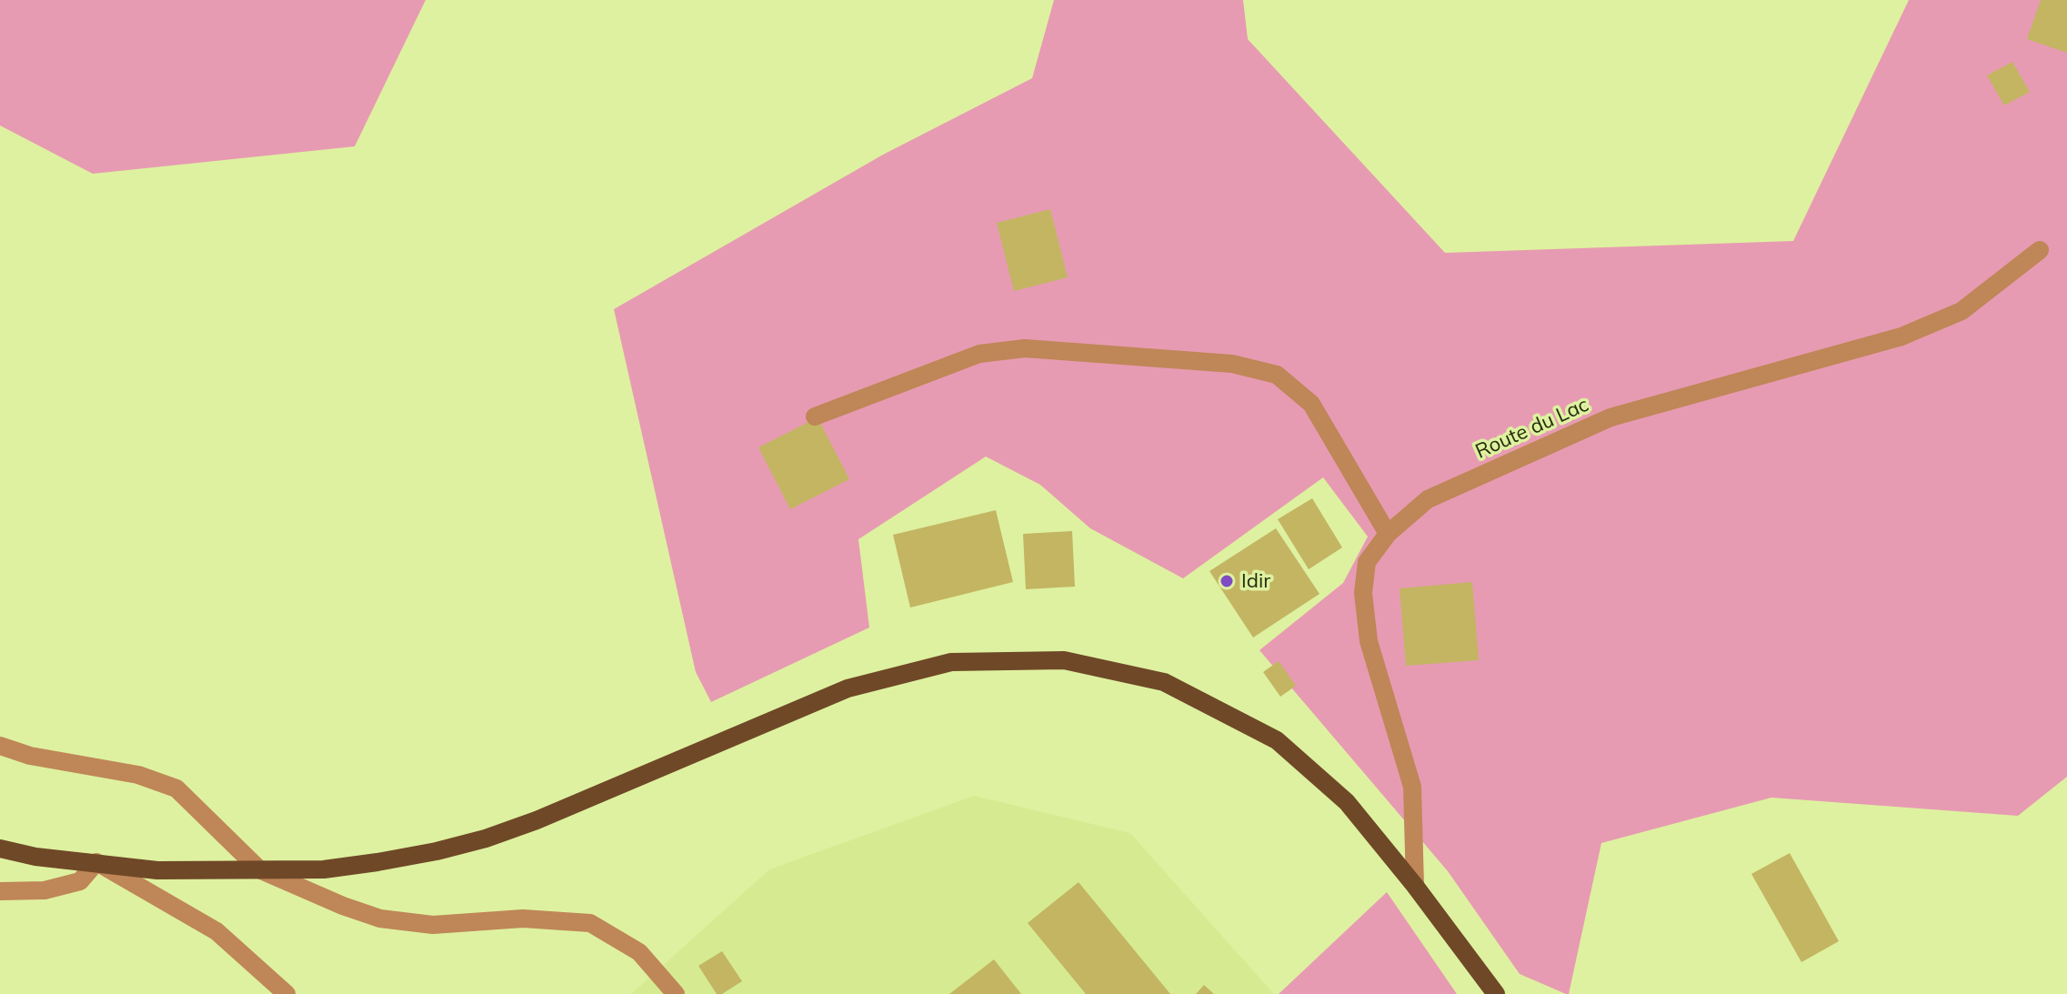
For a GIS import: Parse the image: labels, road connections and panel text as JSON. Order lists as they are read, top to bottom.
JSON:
{
  "streets": {
    "street": ["Route du Lac"]
  },
  "places": ["Idir"]
}
